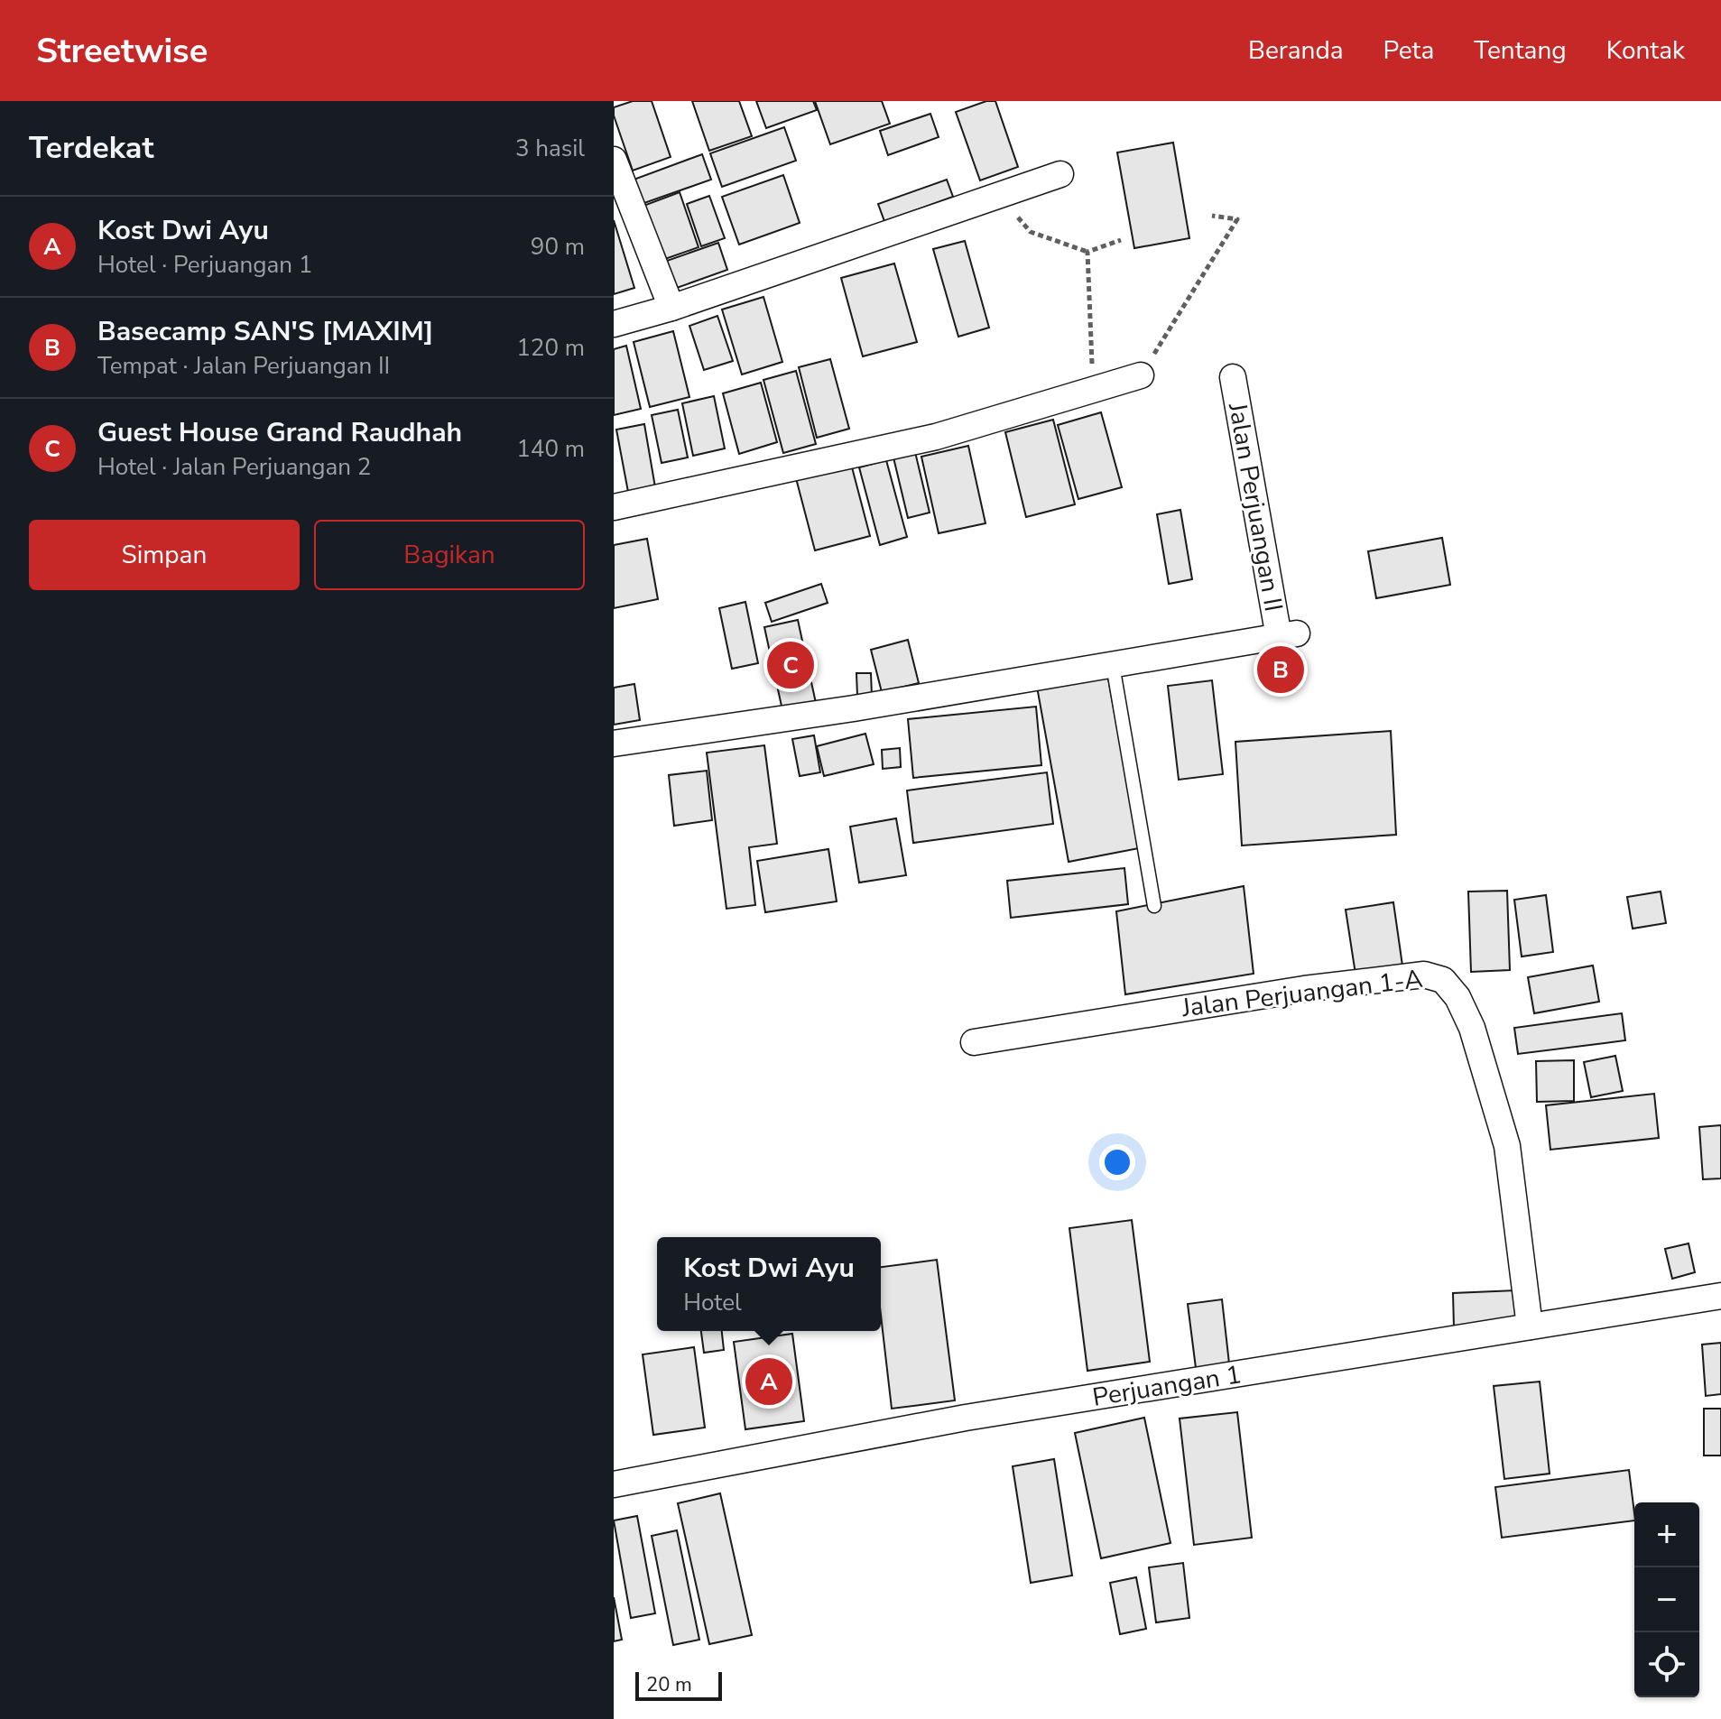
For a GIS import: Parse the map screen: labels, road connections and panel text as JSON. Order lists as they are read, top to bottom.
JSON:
{
  "streets": {
    "street": ["Jalan Perjuangan II", "Jalan Perjuangan 1-A", "Perjuangan 1"]
  },
  "crossings": [
    ["Jalan Perjuangan 1-A", "Perjuangan 1"]
  ],
  "scale_bar": "20 m",
  "page": {
    "header": "Streetwise",
    "nav": [
      "Beranda",
      "Peta",
      "Tentang",
      "Kontak"
    ],
    "heading": ["Terdekat", "3 hasil"],
    "list": [
      {
        "mark": "A",
        "name": "Kost Dwi Ayu",
        "note": "Hotel · Perjuangan 1",
        "value": "90 m"
      },
      {
        "mark": "B",
        "name": "Basecamp SAN'S [MAXIM]",
        "note": "Tempat · Jalan Perjuangan II",
        "value": "120 m"
      },
      {
        "mark": "C",
        "name": "Guest House Grand Raudhah",
        "note": "Hotel · Jalan Perjuangan 2",
        "value": "140 m"
      }
    ],
    "buttons": ["Simpan", "Bagikan"],
    "pins": ["C", "B", "A"],
    "popup": ["Kost Dwi Ayu", "Hotel"],
    "map_buttons": ["+", "−"],
    "scale": "20 m"
  }
}
